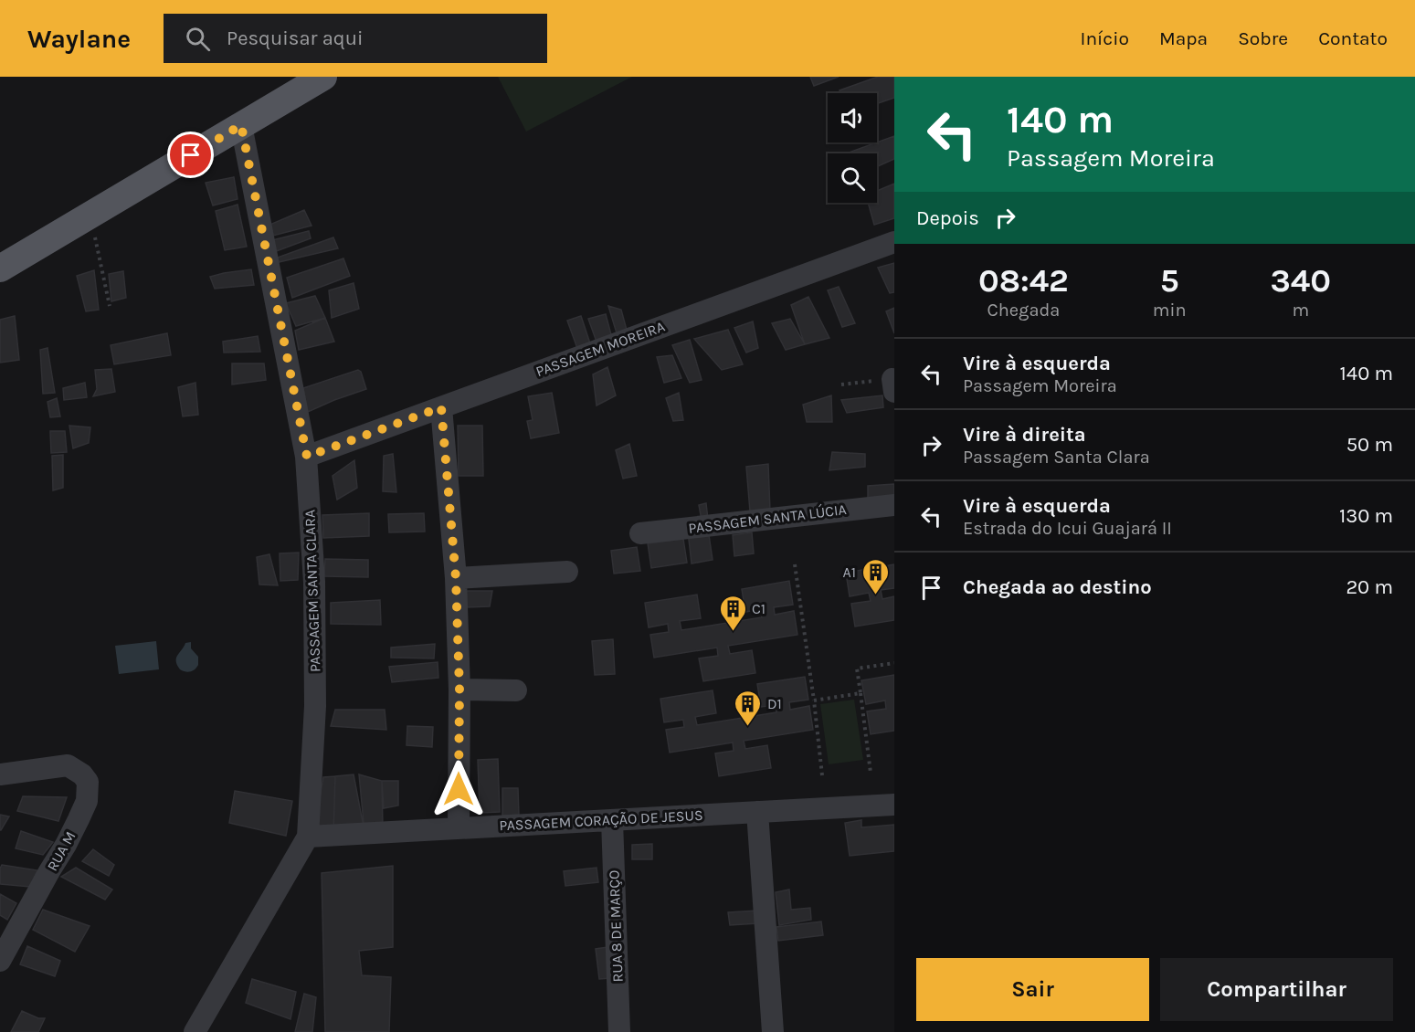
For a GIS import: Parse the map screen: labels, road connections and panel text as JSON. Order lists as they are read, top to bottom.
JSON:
{
  "streets": {
    "street": [
      "PASSAGEM MOREIRA",
      "PASSAGEM SANTA LÚCIA",
      "PASSAGEM SANTA CLARA",
      "PASSAGEM CORAÇÃO DE JESUS",
      "RUA M",
      "RUA 8 DE MARÇO"
    ]
  },
  "crossings": [
    ["PASSAGEM MOREIRA", "PASSAGEM SANTA CLARA"],
    ["PASSAGEM SANTA CLARA", "PASSAGEM CORAÇÃO DE JESUS"],
    ["PASSAGEM CORAÇÃO DE JESUS", "RUA 8 DE MARÇO"]
  ],
  "places": {
    "building": ["A1", "C1", "D1"]
  },
  "page": {
    "header": "Waylane",
    "search": "Pesquisar aqui",
    "nav": [
      "Início",
      "Mapa",
      "Sobre",
      "Contato"
    ],
    "turn": ["140 m", "Passagem Moreira"],
    "then": "Depois",
    "eta": [
      "08:42",
      "Chegada",
      "5",
      "min",
      "340",
      "m"
    ],
    "list": [
      {
        "name": "Vire à esquerda",
        "note": "Passagem Moreira",
        "value": "140 m"
      },
      {
        "name": "Vire à direita",
        "note": "Passagem Santa Clara",
        "value": "50 m"
      },
      {
        "name": "Vire à esquerda",
        "note": "Estrada do Icui Guajará II",
        "value": "130 m"
      },
      {
        "name": "Chegada ao destino",
        "value": "20 m"
      }
    ],
    "buttons": ["Sair", "Compartilhar"]
  }
}
